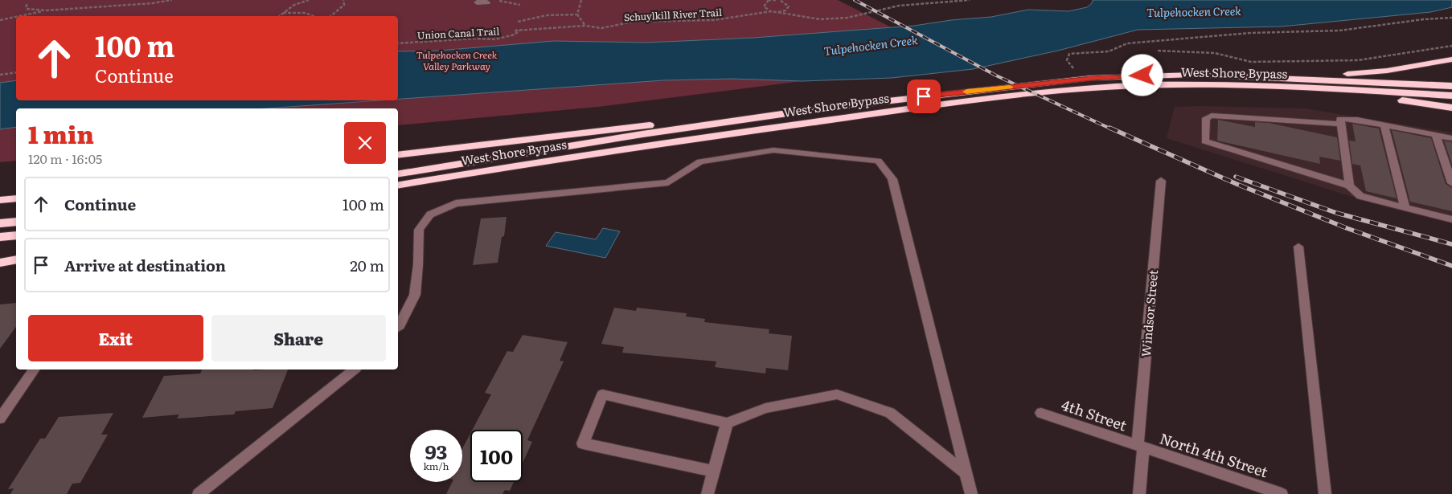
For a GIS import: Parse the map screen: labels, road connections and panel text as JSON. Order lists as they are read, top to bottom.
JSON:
{
  "streets": {
    "highway": ["West Shore Bypass"],
    "street": ["Windsor Street", "4th Street", "North 4th Street"],
    "path": ["Schuylkill River Trail", "Union Canal Trail"]
  },
  "crossings": [
    ["Schuylkill River Trail", "Union Canal Trail"],
    ["Windsor Street", "4th Street"],
    ["Windsor Street", "North 4th Street"],
    ["4th Street", "North 4th Street"]
  ],
  "water": ["Tulpehocken Creek"],
  "parks": ["Tulpehocken Creek Valley Parkway"],
  "page": {
    "turn": ["100 m", "Continue"],
    "heading": ["1 min", "120 m · 16:05"],
    "list": [
      {
        "name": "Continue",
        "value": "100 m"
      },
      {
        "name": "Arrive at destination",
        "value": "20 m"
      }
    ],
    "buttons": ["Exit", "Share"],
    "speed": "93 km/h",
    "limit": "100"
  }
}
